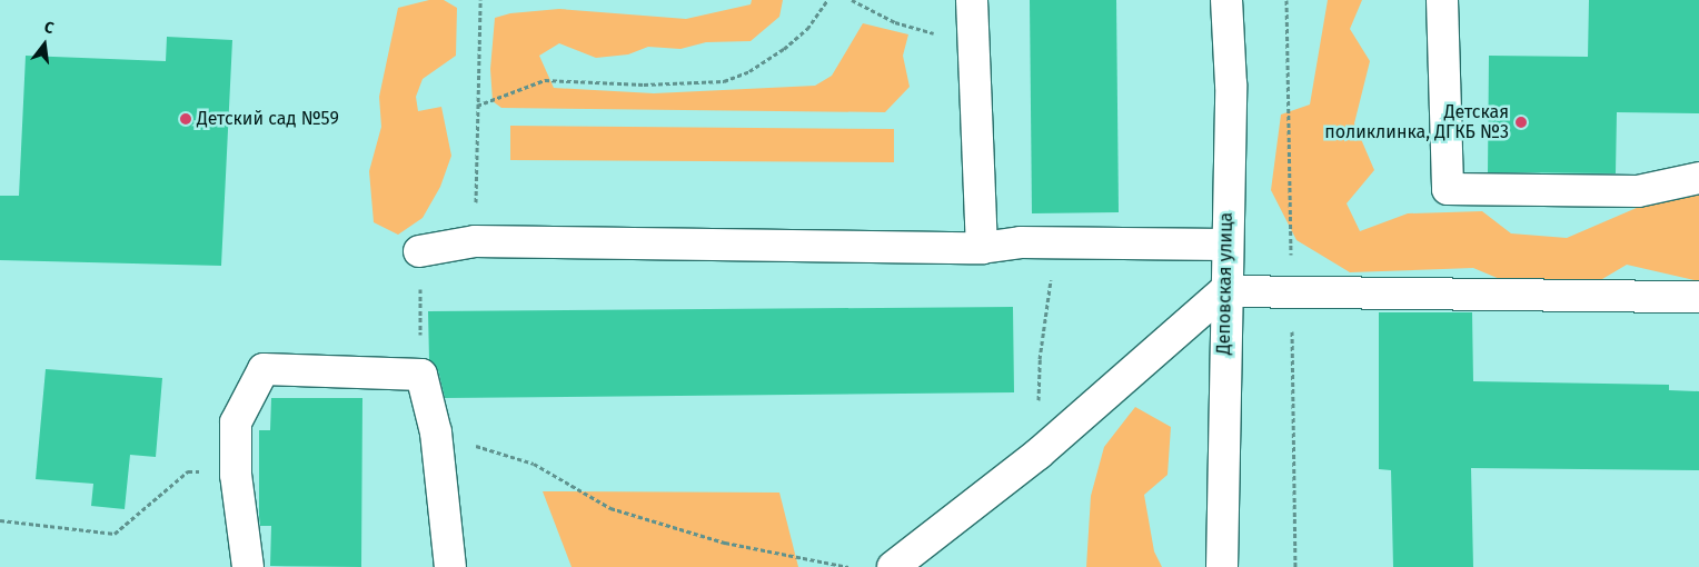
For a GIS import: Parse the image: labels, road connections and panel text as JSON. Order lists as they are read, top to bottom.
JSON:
{
  "streets": {
    "street": ["Деповская улица"]
  },
  "places": ["Детский сад №59", "Детская поликлинка, ДГКБ №3"],
  "north": "top"
}
